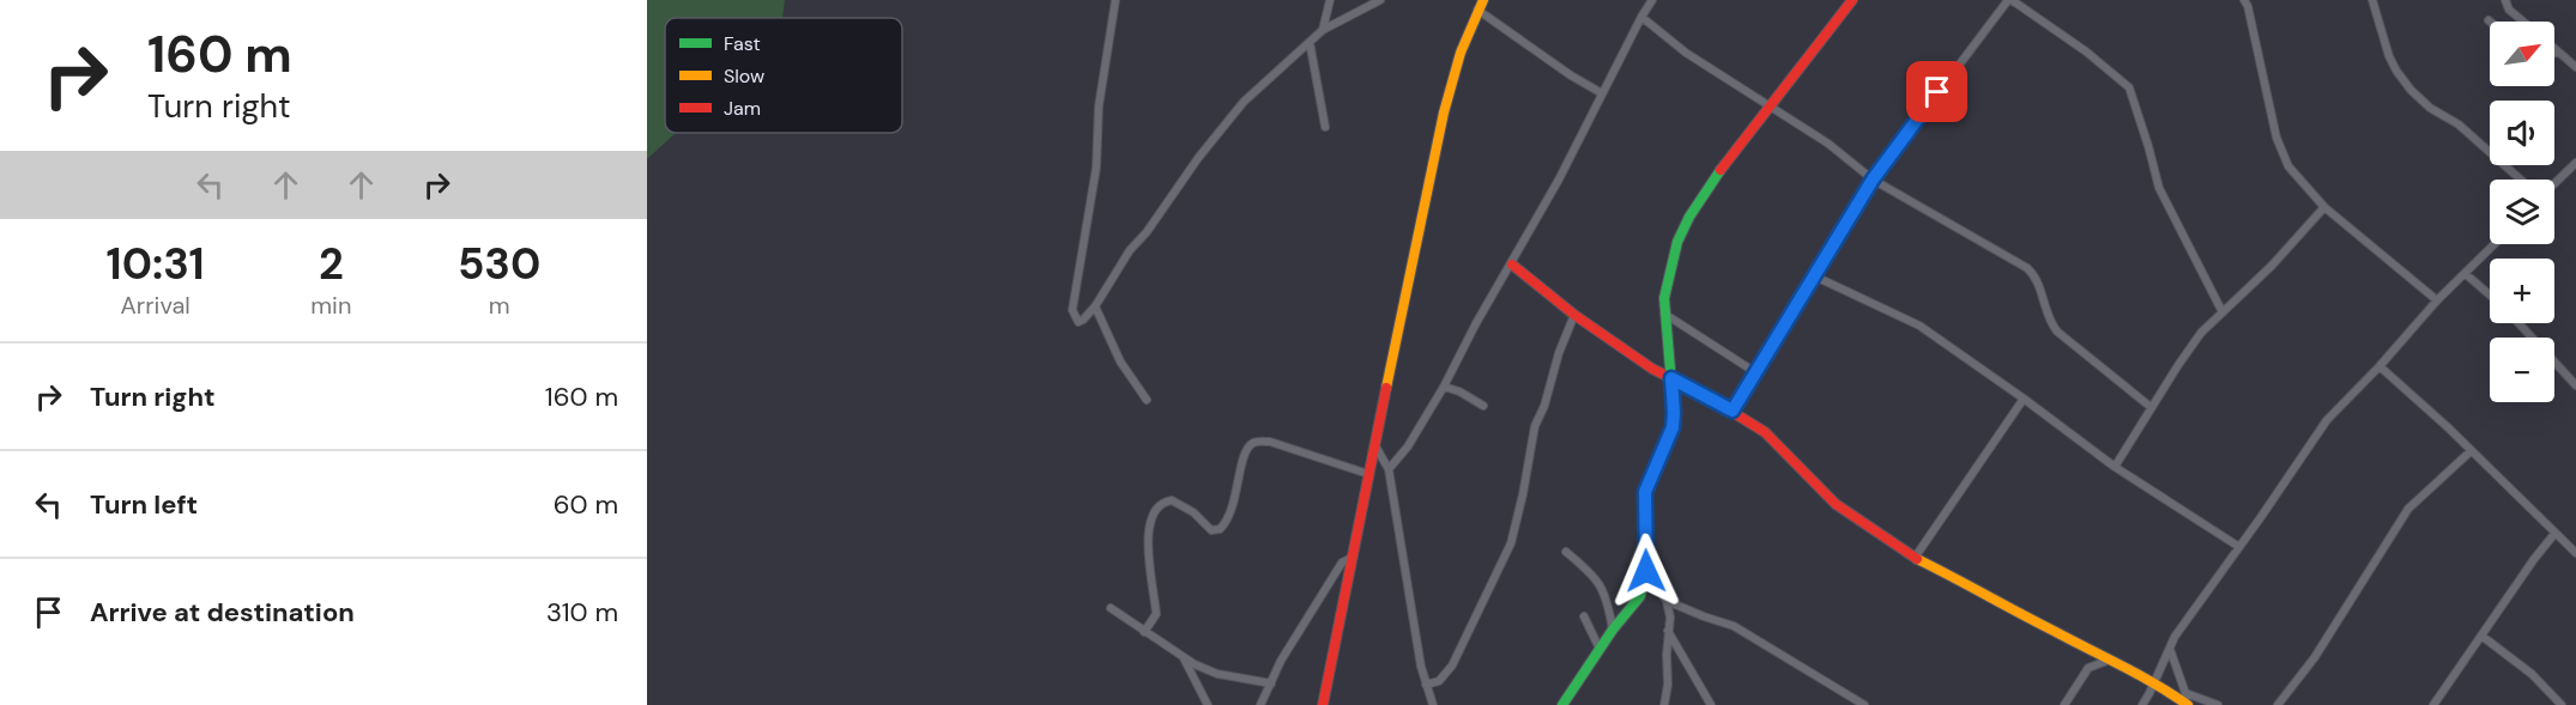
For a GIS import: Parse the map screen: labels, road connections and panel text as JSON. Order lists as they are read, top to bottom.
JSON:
{
  "legend": ["Fast", "Slow", "Jam"],
  "north": "top right",
  "page": {
    "turn": ["160 m", "Turn right"],
    "map_buttons": ["+", "−"],
    "eta": [
      "10:31",
      "Arrival",
      "2",
      "min",
      "530",
      "m"
    ],
    "list": [
      {
        "name": "Turn right",
        "value": "160 m"
      },
      {
        "name": "Turn left",
        "value": "60 m"
      },
      {
        "name": "Arrive at destination",
        "value": "310 m"
      }
    ]
  }
}
